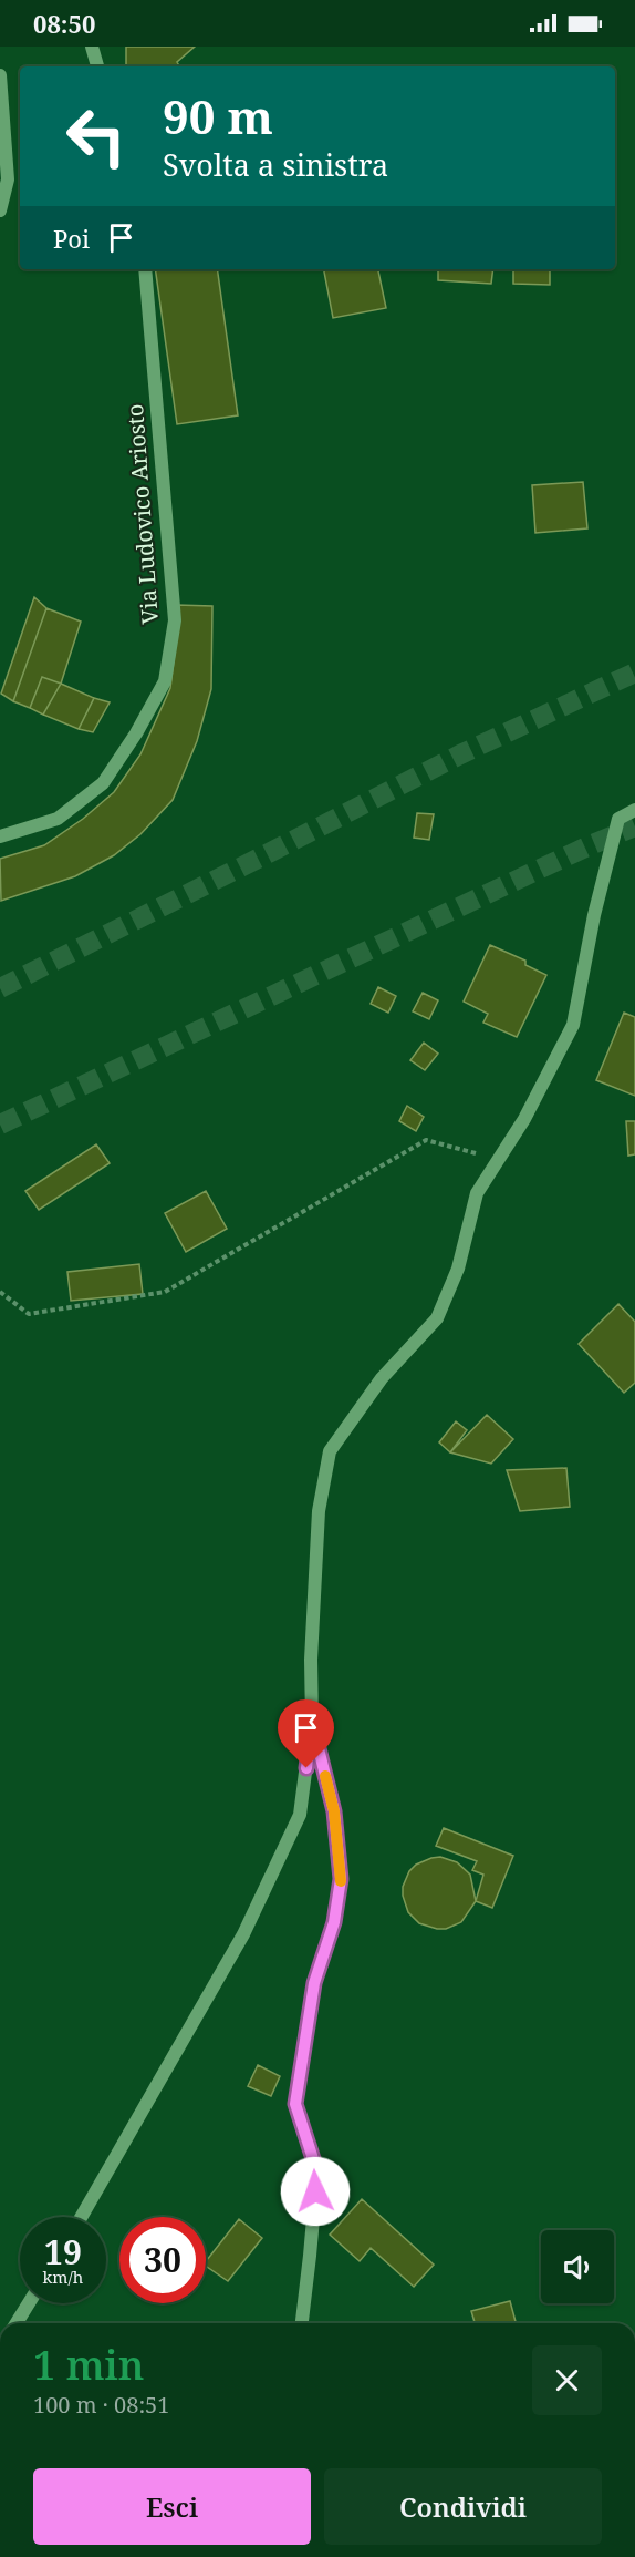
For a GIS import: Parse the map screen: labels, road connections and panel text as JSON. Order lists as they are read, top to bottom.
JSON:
{
  "streets": {
    "street": ["Via Ludovico Ariosto"]
  },
  "page": {
    "status": "08:50",
    "turn": ["90 m", "Svolta a sinistra"],
    "then": "Poi",
    "speed": "19 km/h",
    "limit": "30",
    "heading": ["1 min", "100 m · 08:51"],
    "buttons": ["Esci", "Condividi"]
  }
}
